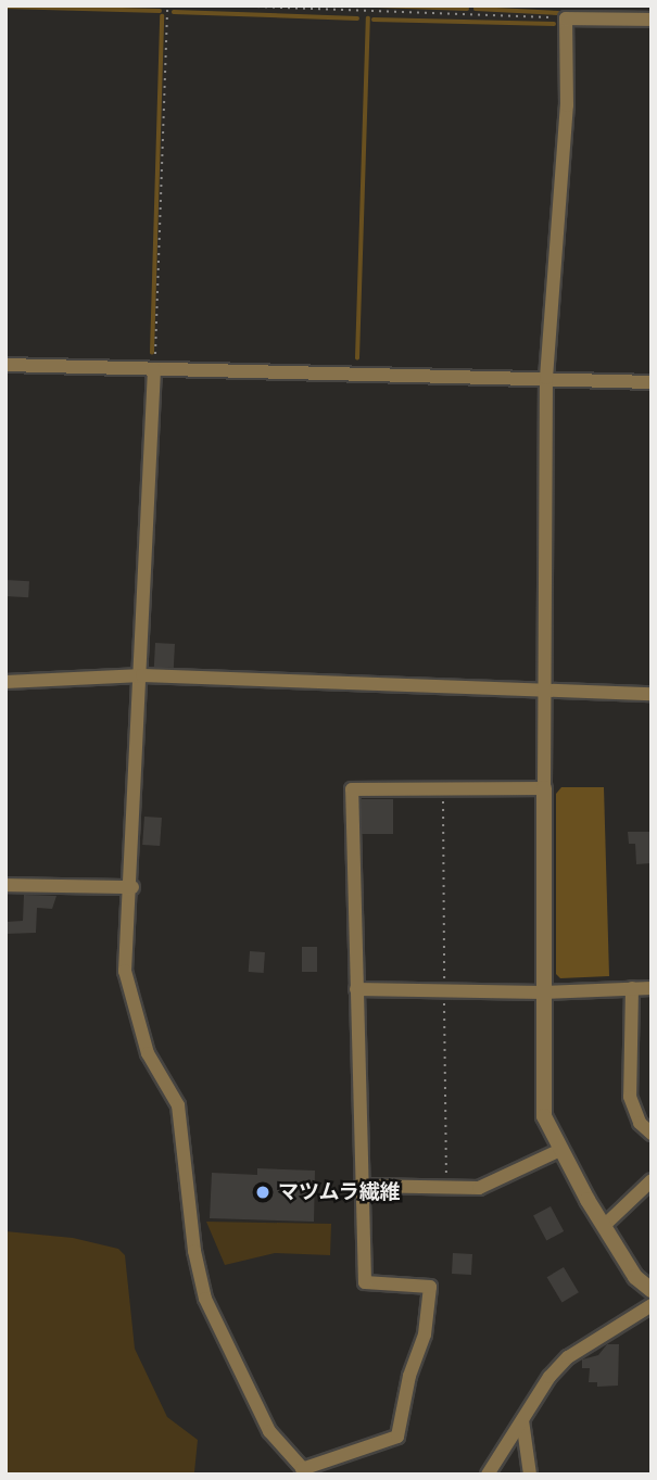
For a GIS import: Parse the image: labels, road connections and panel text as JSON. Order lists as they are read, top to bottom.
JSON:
{
  "places": ["マツムラ繊維"]
}
